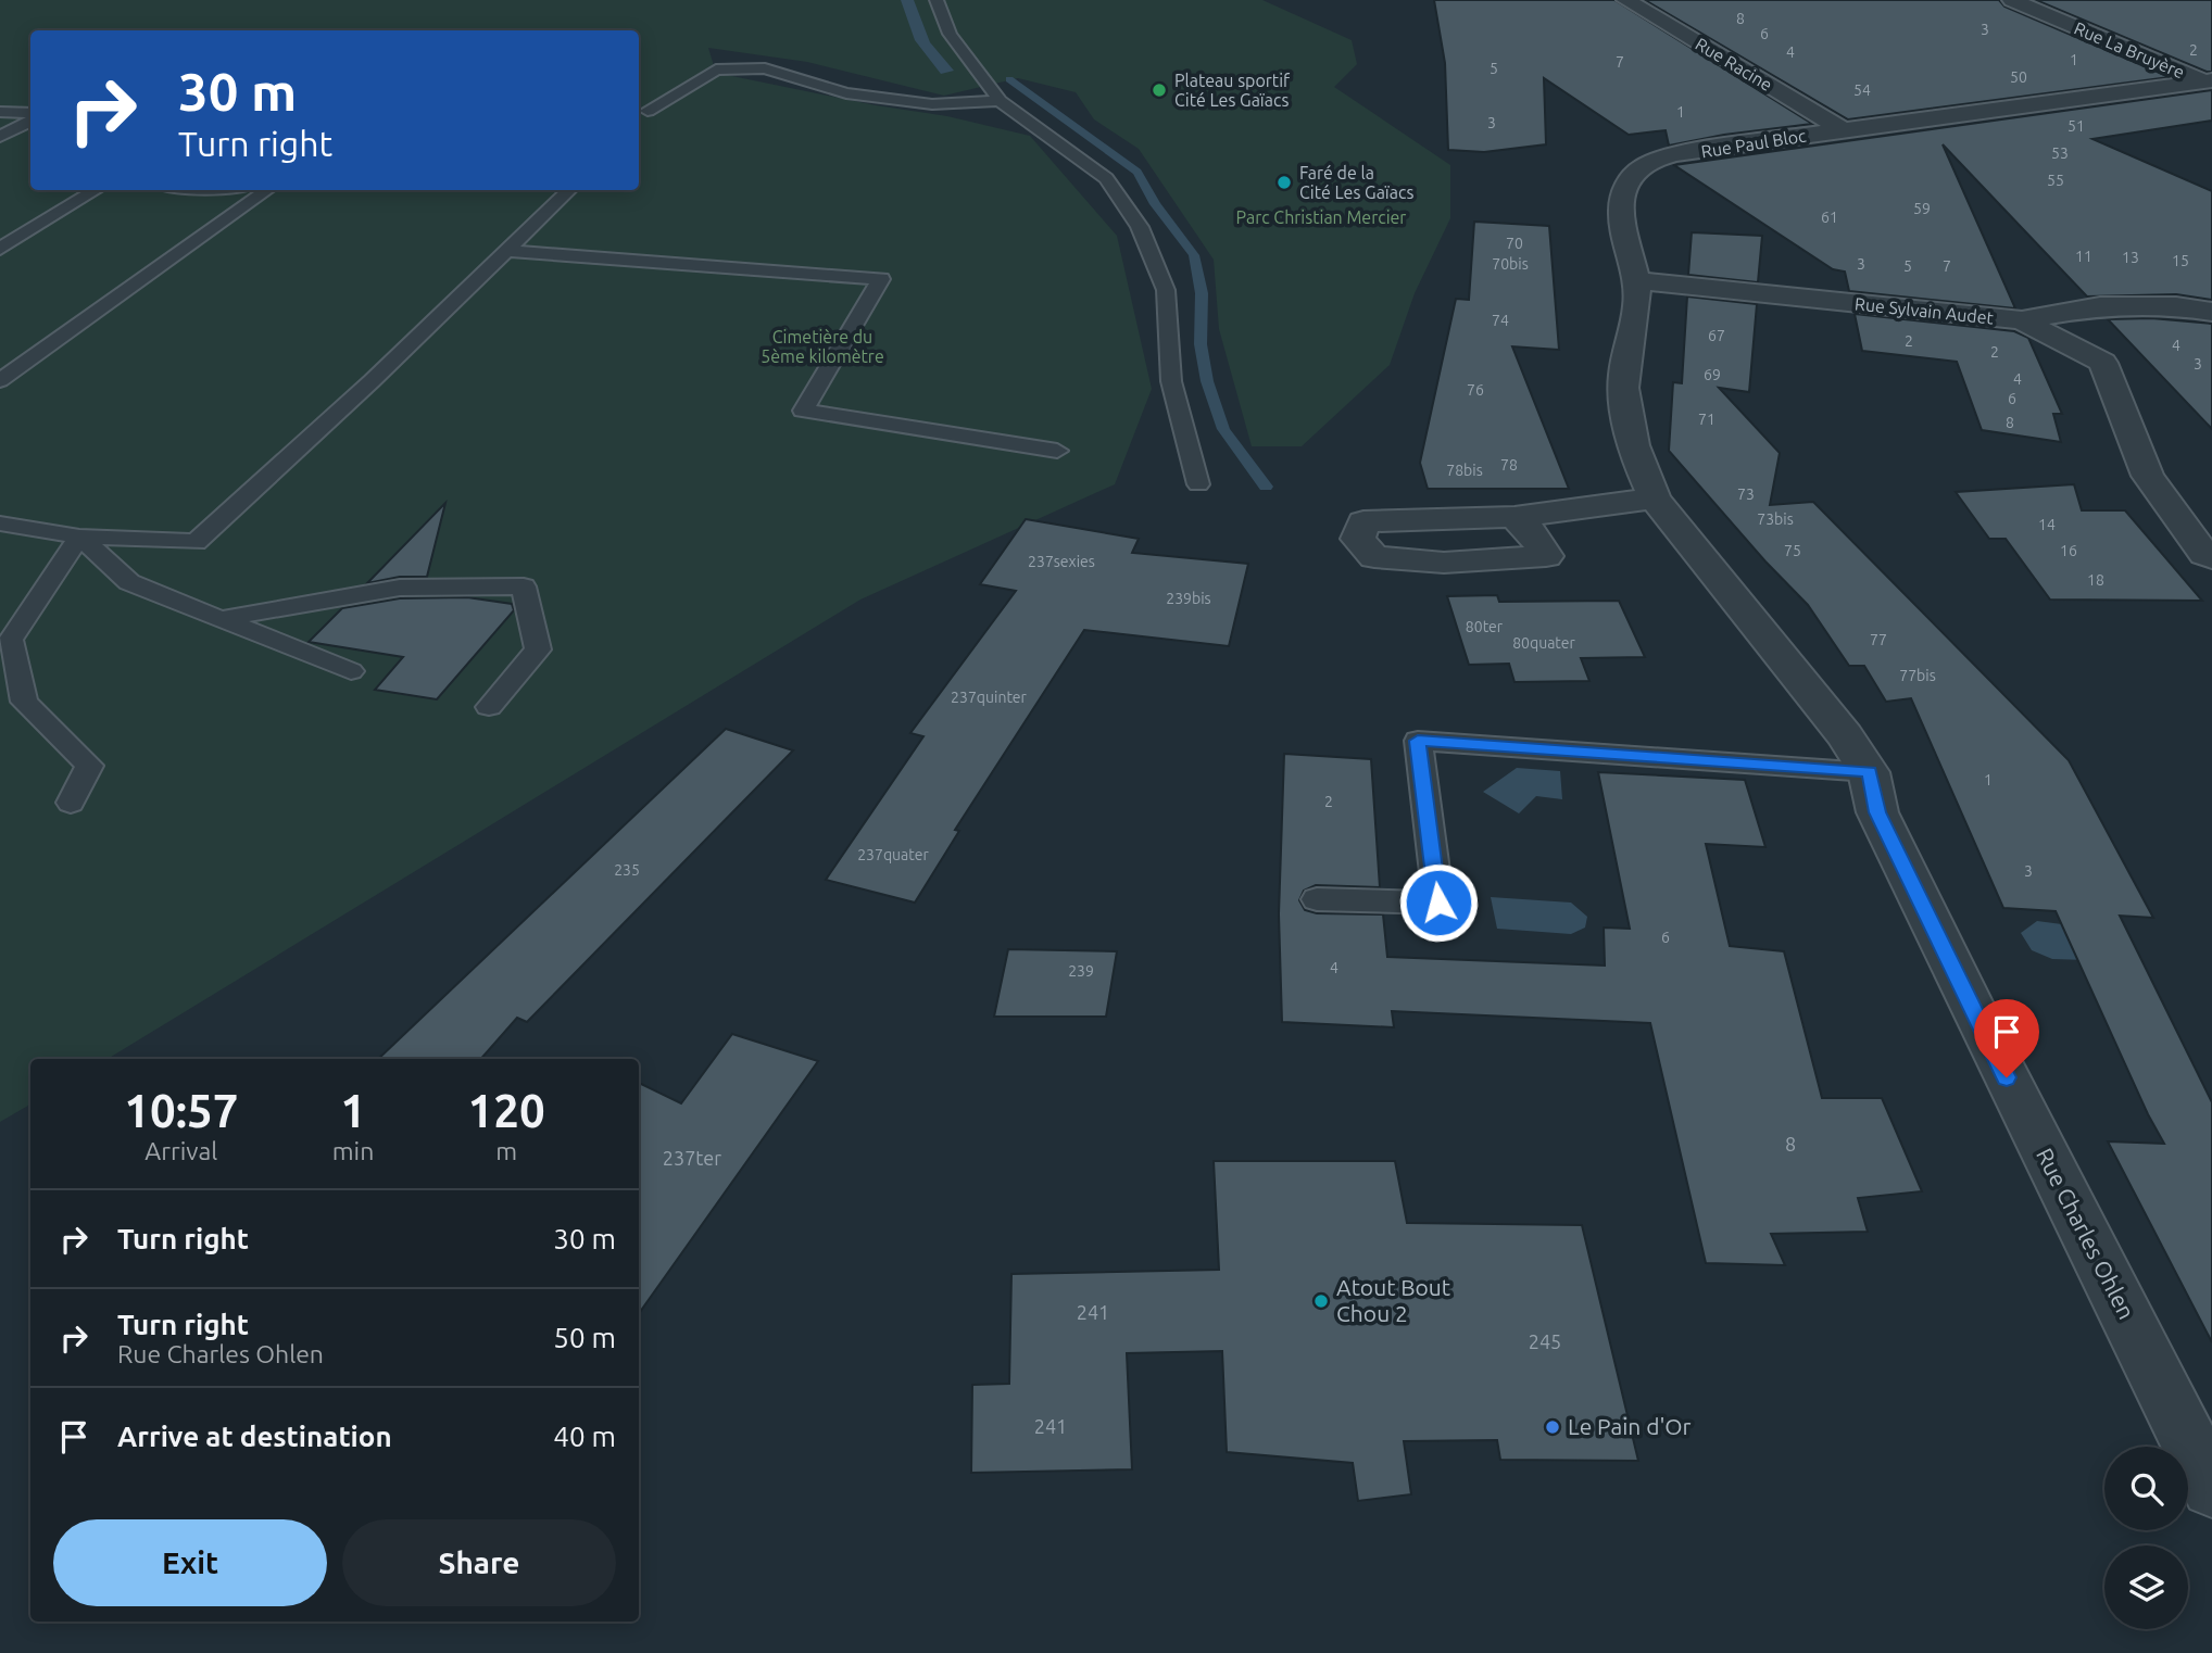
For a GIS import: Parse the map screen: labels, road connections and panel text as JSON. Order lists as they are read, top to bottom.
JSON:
{
  "streets": {
    "street": [
      "Rue La Bruyère",
      "Rue Racine",
      "Rue Paul Bloc",
      "Rue Sylvain Audet",
      "Rue Charles Ohlen"
    ]
  },
  "crossings": [
    ["Rue La Bruyère", "Rue Paul Bloc"],
    ["Rue Racine", "Rue Paul Bloc"],
    ["Rue Paul Bloc", "Rue Sylvain Audet"],
    ["Rue Paul Bloc", "Rue Charles Ohlen"]
  ],
  "parks": ["Parc Christian Mercier", "Cimetière du 5ème kilomètre"],
  "places": [
    "Plateau sportif Cité Les Gaïacs",
    "Faré de la Cité Les Gaïacs",
    "Atout Bout Chou 2",
    "Le Pain d'Or"
  ],
  "house_numbers": [
    "8",
    "3",
    "6",
    "2",
    "4",
    "1",
    "7",
    "5",
    "50",
    "54",
    "1",
    "3",
    "51",
    "53",
    "55",
    "59",
    "61",
    "70",
    "11",
    "13",
    "15",
    "70bis",
    "3",
    "5",
    "7",
    "74",
    "67",
    "2",
    "4",
    "2",
    "3",
    "69",
    "4",
    "76",
    "6",
    "71",
    "8",
    "78",
    "78bis",
    "73",
    "73bis",
    "14",
    "75",
    "16",
    "237sexies",
    "18",
    "239bis",
    "80ter",
    "77",
    "80quater",
    "77bis",
    "237quinter",
    "1",
    "2",
    "237quater",
    "235",
    "3",
    "6",
    "4",
    "239",
    "8",
    "237ter",
    "241",
    "245",
    "241"
  ],
  "page": {
    "turn": ["30 m", "Turn right"],
    "eta": [
      "10:57",
      "Arrival",
      "1",
      "min",
      "120",
      "m"
    ],
    "list": [
      {
        "name": "Turn right",
        "value": "30 m"
      },
      {
        "name": "Turn right",
        "note": "Rue Charles Ohlen",
        "value": "50 m"
      },
      {
        "name": "Arrive at destination",
        "value": "40 m"
      }
    ],
    "buttons": ["Exit", "Share"]
  }
}
